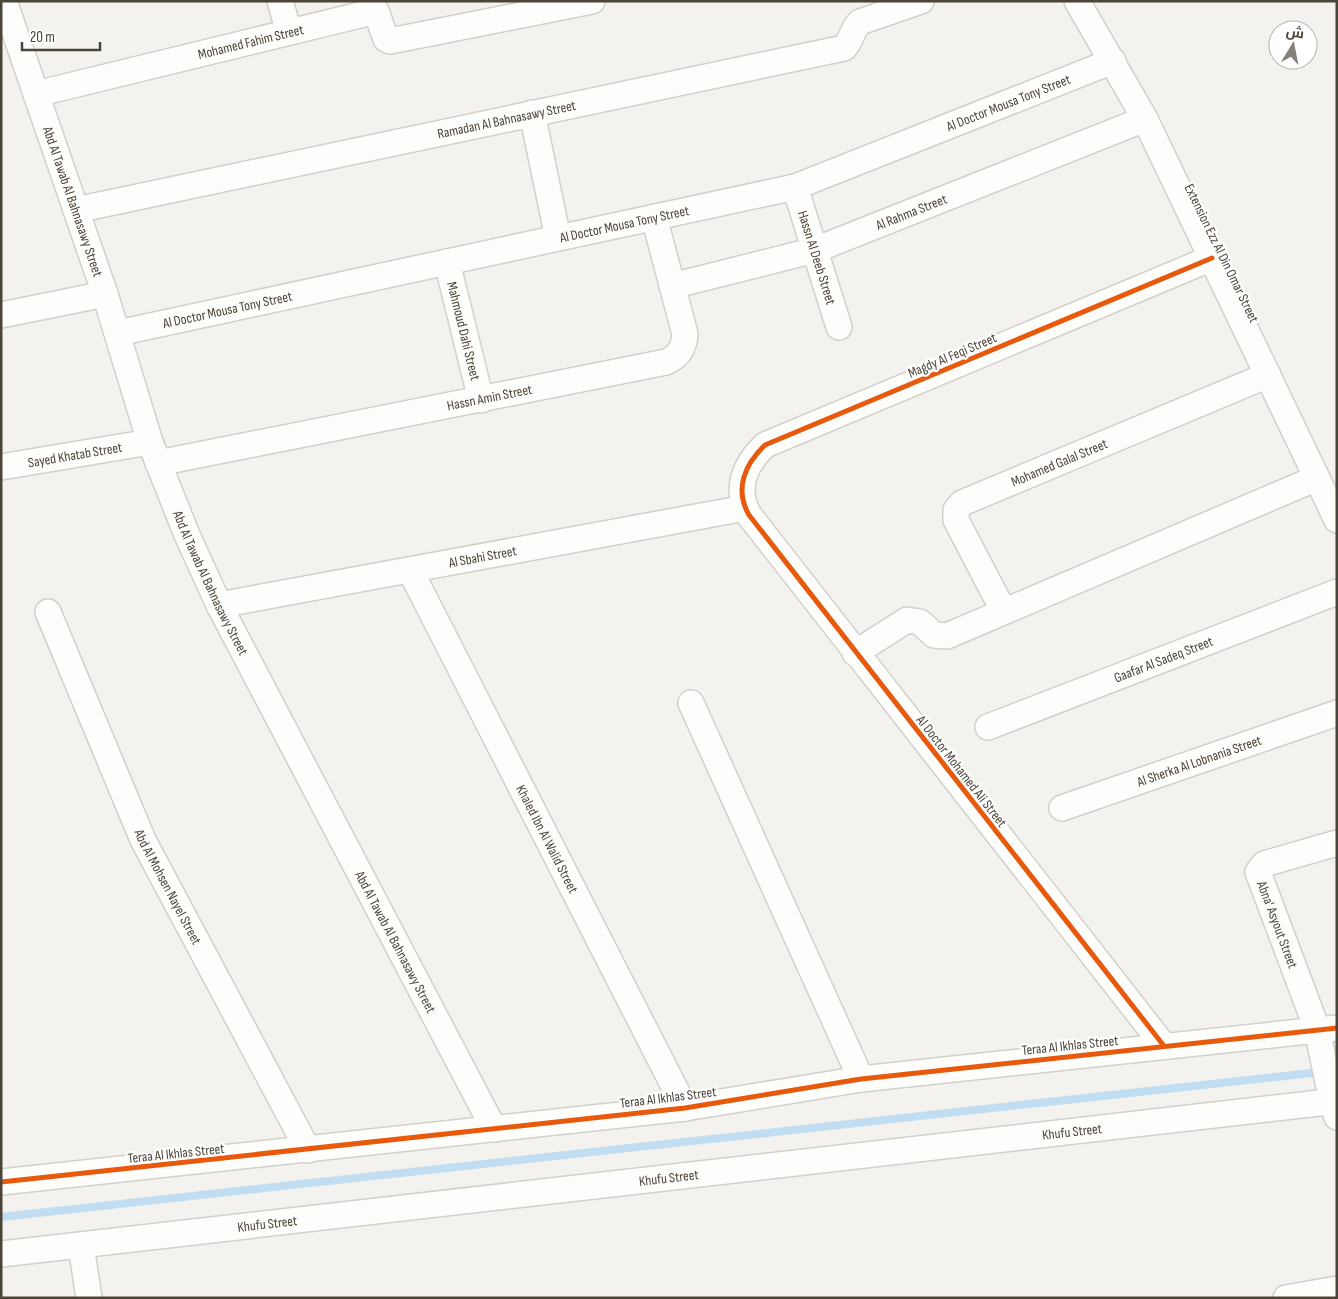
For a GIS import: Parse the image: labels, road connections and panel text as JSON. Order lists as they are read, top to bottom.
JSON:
{
  "streets": {
    "street": [
      "Mohamed Fahim Street",
      "Al Doctor Mousa Tony Street",
      "Ramadan Al Bahnasawy Street",
      "Abd Al Tawab Al Bahnasawy Street",
      "Al Rahma Street",
      "Extension Ezz Al Din Omar Street",
      "Hassn Al Deeb Street",
      "Mahmoud Dahi Street",
      "Magdy Al Feqi Street",
      "Hassn Amin Street",
      "Sayed Khatab Street",
      "Mohamed Galal Street",
      "Al Sbahi Street",
      "Gaafar Al Sadeq Street",
      "Al Sherka Al Lobnania Street",
      "Al Doctor Mohamed Ali Street",
      "Khaled Ibn Al Walid Street",
      "Abd Al Mohsen Nayel Street",
      "Abna' Asyout Street",
      "Teraa Al Ikhlas Street",
      "Khufu Street"
    ]
  },
  "crossings": [
    ["Mohamed Fahim Street", "Abd Al Tawab Al Bahnasawy Street"],
    ["Al Doctor Mousa Tony Street", "Abd Al Tawab Al Bahnasawy Street"],
    ["Al Doctor Mousa Tony Street", "Extension Ezz Al Din Omar Street"],
    ["Al Doctor Mousa Tony Street", "Hassn Al Deeb Street"],
    ["Al Doctor Mousa Tony Street", "Mahmoud Dahi Street"],
    ["Al Doctor Mousa Tony Street", "Hassn Amin Street"],
    ["Ramadan Al Bahnasawy Street", "Abd Al Tawab Al Bahnasawy Street"],
    ["Abd Al Tawab Al Bahnasawy Street", "Hassn Amin Street"],
    ["Abd Al Tawab Al Bahnasawy Street", "Sayed Khatab Street"],
    ["Abd Al Tawab Al Bahnasawy Street", "Al Sbahi Street"],
    ["Abd Al Tawab Al Bahnasawy Street", "Teraa Al Ikhlas Street"],
    ["Al Rahma Street", "Extension Ezz Al Din Omar Street"],
    ["Al Rahma Street", "Hassn Al Deeb Street"],
    ["Al Rahma Street", "Hassn Amin Street"],
    ["Extension Ezz Al Din Omar Street", "Magdy Al Feqi Street"],
    ["Extension Ezz Al Din Omar Street", "Mohamed Galal Street"],
    ["Mahmoud Dahi Street", "Hassn Amin Street"],
    ["Magdy Al Feqi Street", "Al Sbahi Street"],
    ["Magdy Al Feqi Street", "Al Doctor Mohamed Ali Street"],
    ["Hassn Amin Street", "Sayed Khatab Street"],
    ["Al Sbahi Street", "Al Doctor Mohamed Ali Street"],
    ["Al Sbahi Street", "Khaled Ibn Al Walid Street"],
    ["Al Doctor Mohamed Ali Street", "Teraa Al Ikhlas Street"],
    ["Khaled Ibn Al Walid Street", "Teraa Al Ikhlas Street"],
    ["Abd Al Mohsen Nayel Street", "Teraa Al Ikhlas Street"],
    ["Abna' Asyout Street", "Teraa Al Ikhlas Street"]
  ],
  "scale_bar": "20 m",
  "north": "top"
}
